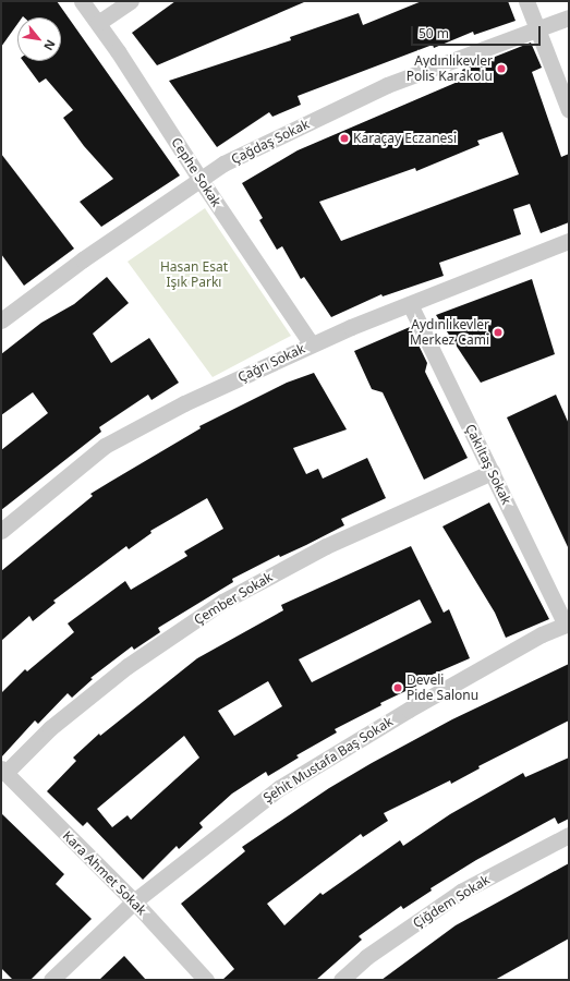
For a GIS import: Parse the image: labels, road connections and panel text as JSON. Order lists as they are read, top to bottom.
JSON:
{
  "streets": {
    "street": [
      "Çağdaş Sokak",
      "Cephe Sokak",
      "Çağrı Sokak",
      "Çakıltaş Sokak",
      "Çember Sokak",
      "Şehit Mustafa Baş Sokak",
      "Kara Ahmet Sokak",
      "Çiğdem Sokak"
    ]
  },
  "crossings": [
    ["Çağdaş Sokak", "Cephe Sokak"],
    ["Cephe Sokak", "Çağrı Sokak"],
    ["Çağrı Sokak", "Çakıltaş Sokak"],
    ["Çakıltaş Sokak", "Çember Sokak"],
    ["Çakıltaş Sokak", "Şehit Mustafa Baş Sokak"],
    ["Çember Sokak", "Kara Ahmet Sokak"],
    ["Şehit Mustafa Baş Sokak", "Kara Ahmet Sokak"]
  ],
  "parks": ["Hasan Esat Işık Parkı"],
  "places": [
    "Aydınlıkevler Polis Karakolu",
    "Karaçay Eczanesi",
    "Aydınlıkevler Merkez Cami",
    "Develi Pide Salonu"
  ],
  "scale_bar": "50 m",
  "north": "bottom right"
}
